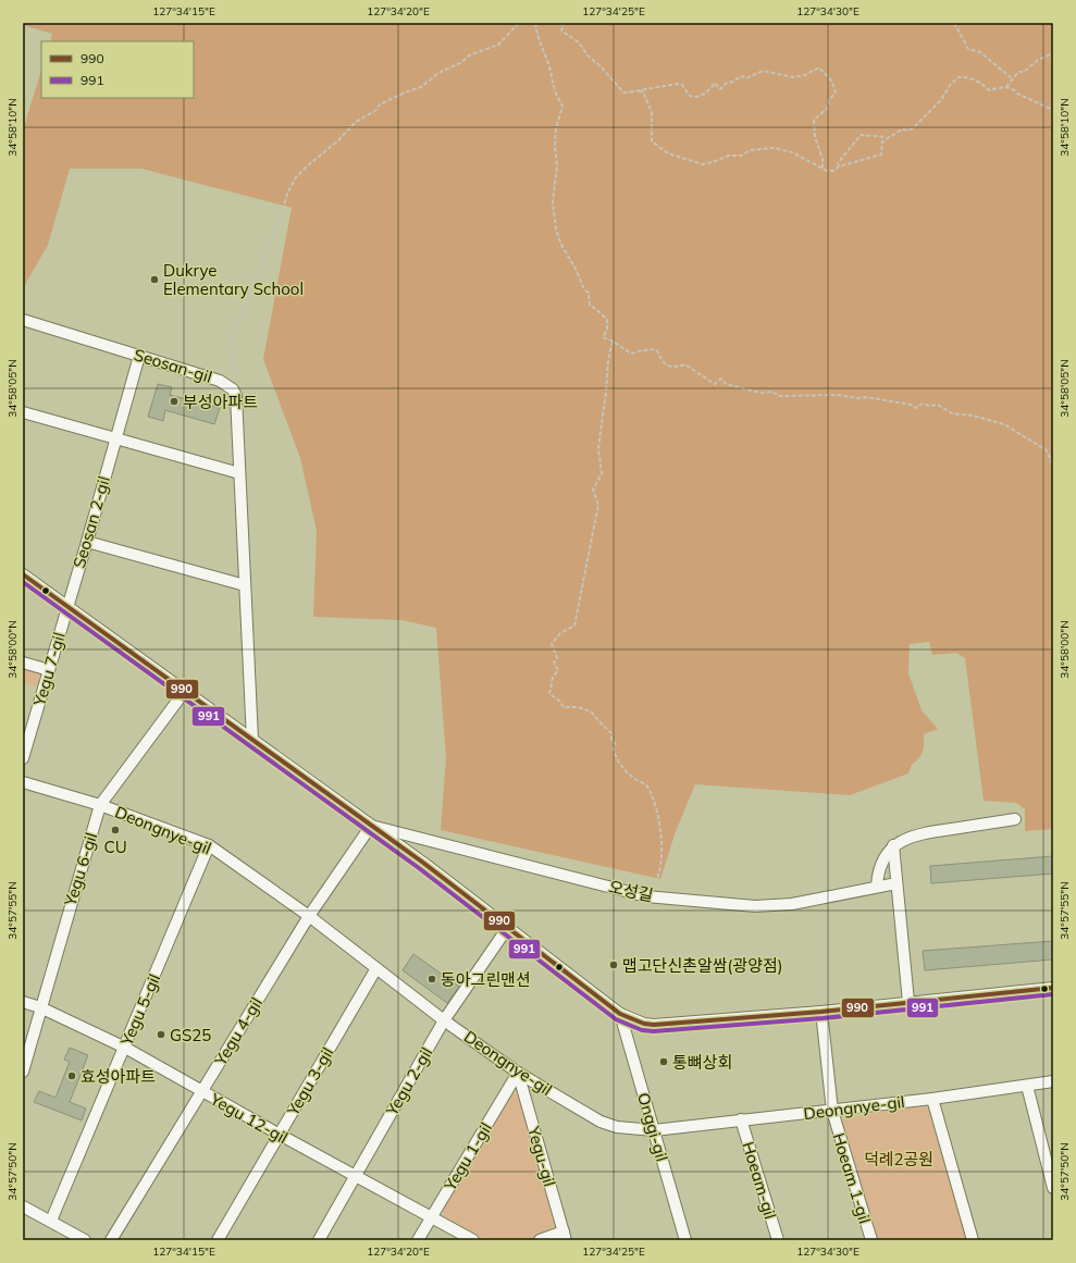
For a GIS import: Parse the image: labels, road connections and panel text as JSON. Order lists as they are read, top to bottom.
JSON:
{
  "streets": {
    "street": [
      "Seosan-gil",
      "Seosan 2-gil",
      "Yegu 7-gil",
      "Deongnye-gil",
      "Yegu 6-gil",
      "오성길",
      "Yegu 5-gil",
      "Yegu 4-gil",
      "Yegu 3-gil",
      "Yegu 2-gil",
      "Yegu 12-gil",
      "Onggi-gil",
      "Yegu 1-gil",
      "Yegu-gil",
      "Hoeam 1-gil",
      "Hoeam-gil"
    ]
  },
  "crossings": [
    ["Seosan-gil", "Seosan 2-gil"],
    ["Seosan 2-gil", "Yegu 7-gil"],
    ["Deongnye-gil", "Yegu 6-gil"],
    ["Deongnye-gil", "Yegu 5-gil"],
    ["Deongnye-gil", "Yegu 4-gil"],
    ["Deongnye-gil", "Yegu 3-gil"],
    ["Deongnye-gil", "Yegu 2-gil"],
    ["Deongnye-gil", "Onggi-gil"],
    ["Deongnye-gil", "Yegu 1-gil"],
    ["Deongnye-gil", "Yegu-gil"],
    ["Deongnye-gil", "Hoeam 1-gil"],
    ["Deongnye-gil", "Hoeam-gil"],
    ["Yegu 6-gil", "Yegu 12-gil"],
    ["오성길", "Yegu 4-gil"],
    ["Yegu 5-gil", "Yegu 12-gil"],
    ["Yegu 4-gil", "Yegu 12-gil"],
    ["Yegu 3-gil", "Yegu 12-gil"],
    ["Yegu 2-gil", "Yegu 12-gil"],
    ["Yegu 12-gil", "Yegu 1-gil"],
    ["Yegu 1-gil", "Yegu-gil"]
  ],
  "parks": ["덕례2공원"],
  "places": [
    "Dukrye Elementary School",
    "부성아파트",
    "CU",
    "맵고단신촌알쌈(광양점)",
    "동아그린맨션",
    "GS25",
    "통뼈상회",
    "효성아파트"
  ],
  "lines": ["transit line 990", "transit line 991"],
  "legend": ["990", "991"],
  "coordinates": [
    "127°34'15\"E",
    "127°34'20\"E",
    "127°34'25\"E",
    "127°34'30\"E",
    "34°58'10\"N",
    "34°58'05\"N",
    "34°58'00\"N",
    "34°57'55\"N",
    "34°57'50\"N"
  ]
}
